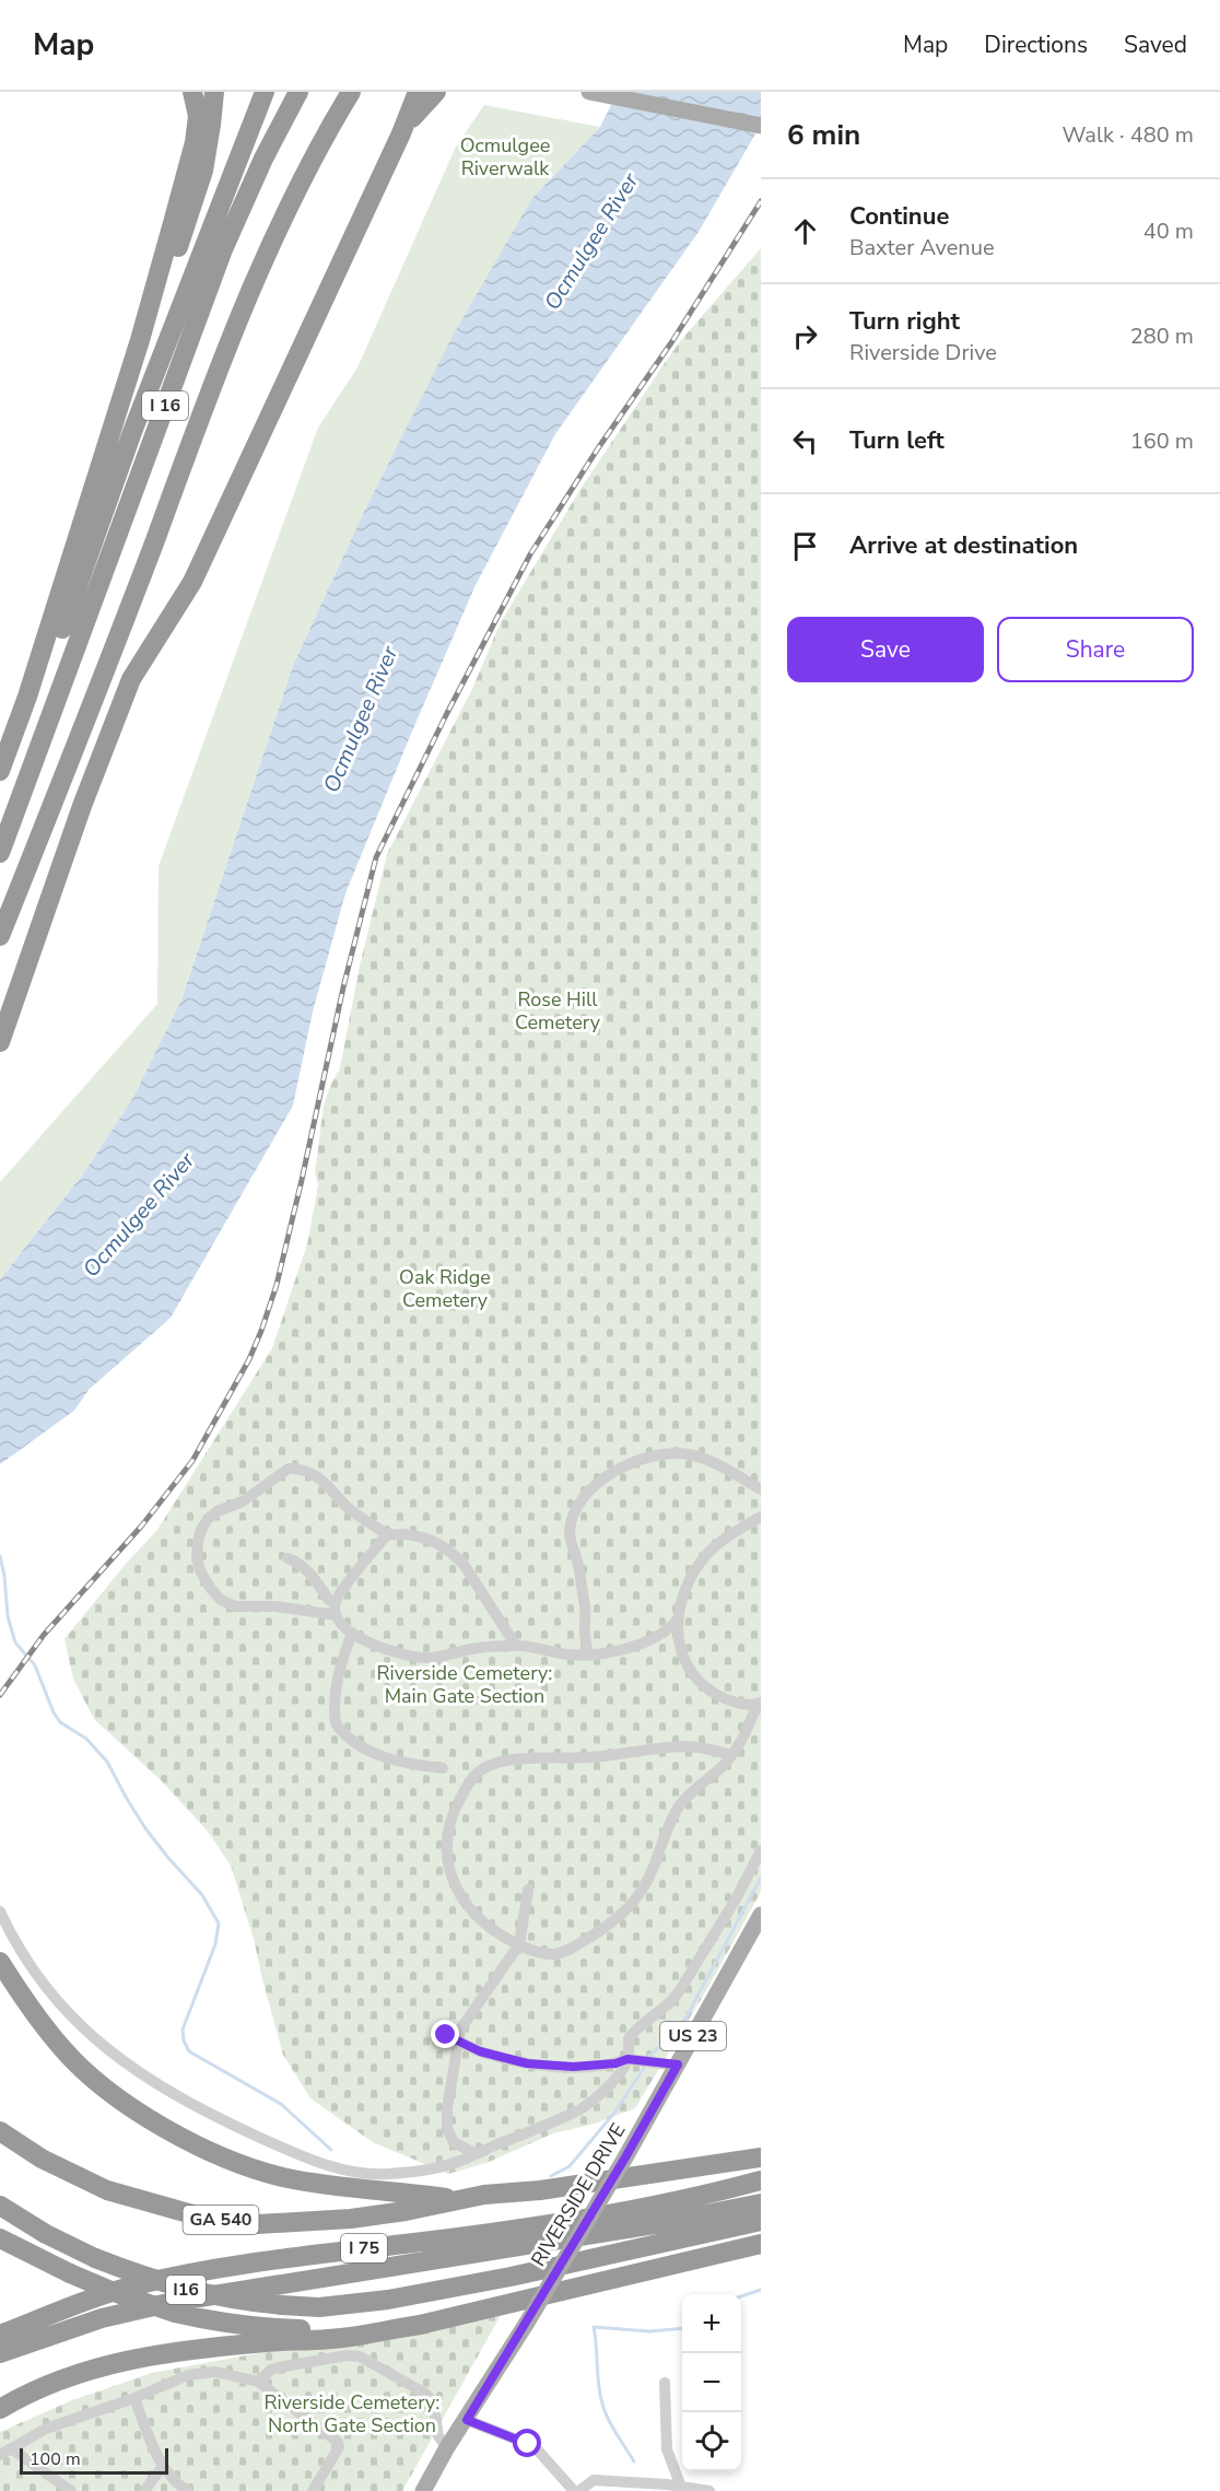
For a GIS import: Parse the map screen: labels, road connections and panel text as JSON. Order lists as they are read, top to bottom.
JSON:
{
  "streets": {
    "highway": [
      "I 16",
      "GA 540",
      "I 75",
      "I16"
    ],
    "main road": ["US 23", "RIVERSIDE DRIVE"]
  },
  "water": ["Ocmulgee River"],
  "parks": [
    "Ocmulgee Riverwalk",
    "Rose Hill Cemetery",
    "Oak Ridge Cemetery",
    "Riverside Cemetery: Main Gate Section",
    "Riverside Cemetery: North Gate Section"
  ],
  "scale_bar": "100 m",
  "page": {
    "header": "Map",
    "nav": ["Map", "Directions", "Saved"],
    "heading": ["6 min", "Walk · 480 m"],
    "list": [
      ["Continue", "Baxter Avenue", "40 m"],
      ["Turn right", "Riverside Drive", "280 m"],
      ["Turn left", "160 m"],
      "Arrive at destination"
    ],
    "buttons": ["Save", "Share"],
    "map_buttons": ["+", "−"],
    "scale": "100 m"
  }
}
